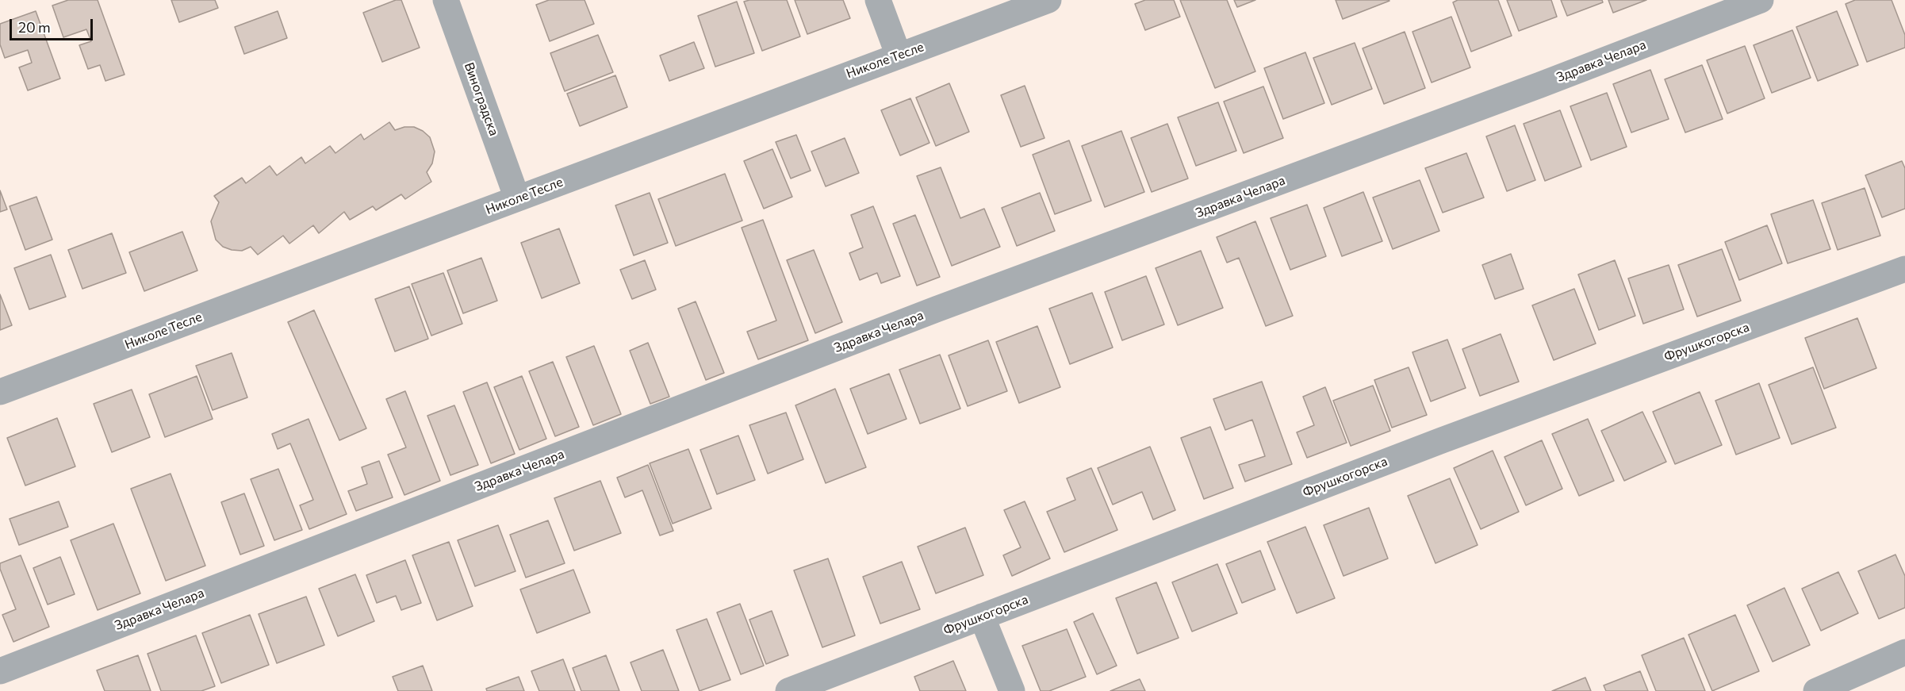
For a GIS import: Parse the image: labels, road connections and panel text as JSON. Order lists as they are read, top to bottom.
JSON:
{
  "streets": {
    "street": [
      "Николе Тесле",
      "Здравка Челара",
      "Виноградска",
      "Фрушкогорска"
    ]
  },
  "crossings": [
    ["Николе Тесле", "Виноградска"]
  ],
  "scale_bar": "20 m"
}
